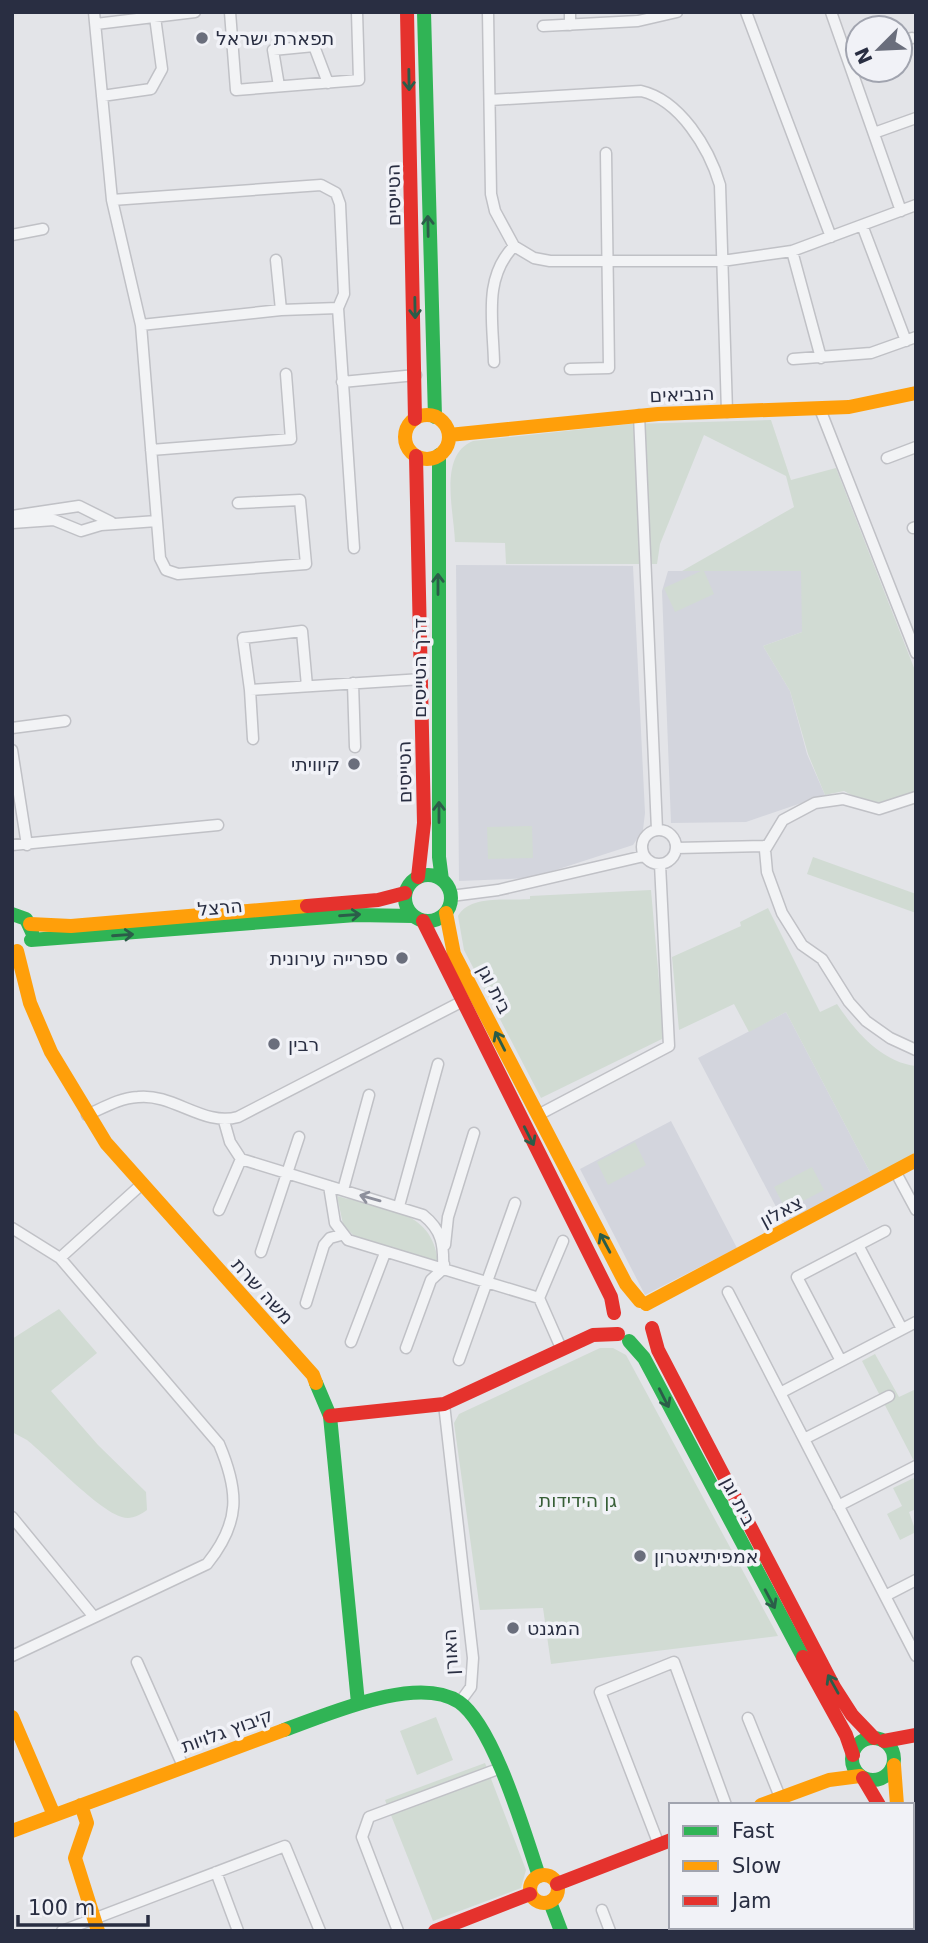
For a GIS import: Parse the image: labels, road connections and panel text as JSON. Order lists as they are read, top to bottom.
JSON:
{
  "streets": {
    "main road": [
      "הטייסים",
      "הנביאים",
      "דרך הטייסים",
      "הרצל",
      "בית וגן",
      "צאלון",
      "משה שרת",
      "האורן",
      "קיבוץ גלויות"
    ]
  },
  "crossings": [
    ["הטייסים", "הנביאים"],
    ["הטייסים", "דרך הטייסים"],
    ["הטייסים", "הרצל"],
    ["הטייסים", "בית וגן"],
    ["הנביאים", "דרך הטייסים"],
    ["דרך הטייסים", "הרצל"],
    ["דרך הטייסים", "בית וגן"],
    ["הרצל", "בית וגן"],
    ["בית וגן", "צאלון"],
    ["משה שרת", "קיבוץ גלויות"],
    ["האורן", "קיבוץ גלויות"]
  ],
  "one_way": ["דרך הטייסים"],
  "parks": ["גן הידידות"],
  "places": [
    "תפארת ישראל",
    "קיוויתי",
    "ספרייה עירונית",
    "רבין",
    "אמפיתיאטרון",
    "המגנט"
  ],
  "legend": ["Fast", "Slow", "Jam"],
  "scale_bar": "100 m",
  "north": "bottom left"
}
